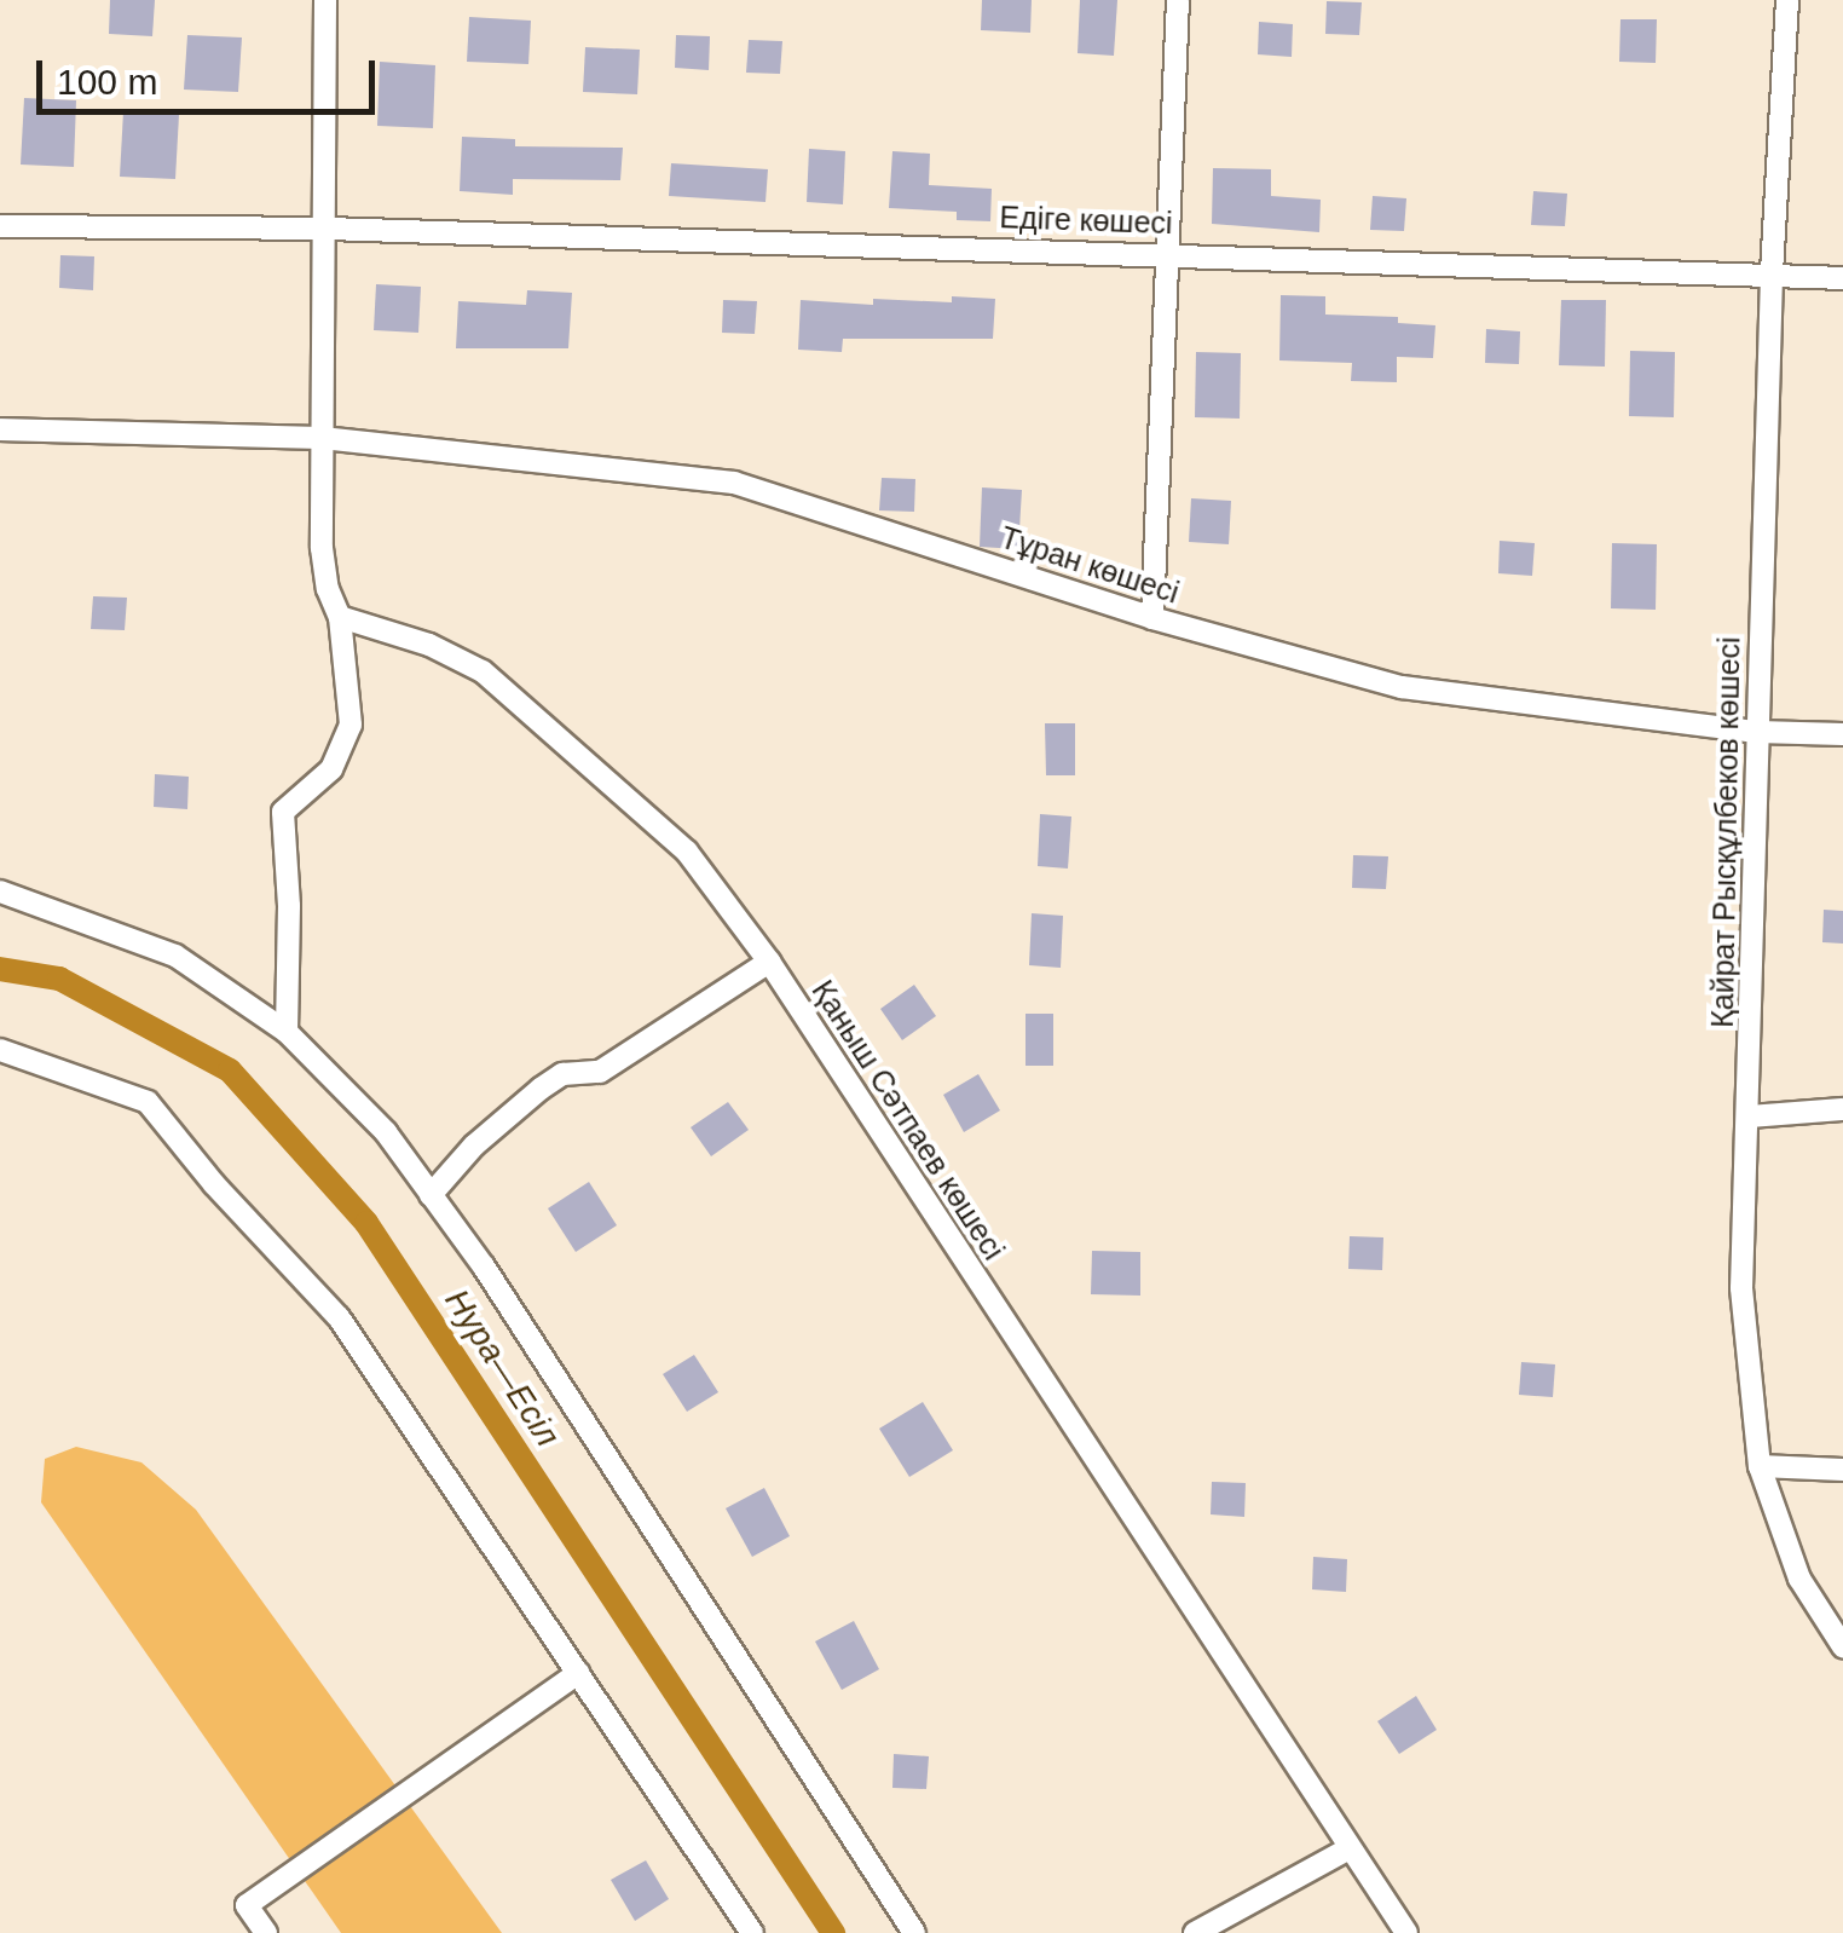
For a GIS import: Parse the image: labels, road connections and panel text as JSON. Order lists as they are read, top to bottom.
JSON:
{
  "streets": {
    "street": [
      "Едіге көшесі",
      "Тұран көшесі",
      "Қайрат Рысқұлбеков көшесі",
      "Қаныш Сәтпаев көшесі"
    ]
  },
  "crossings": [
    ["Едіге көшесі", "Қайрат Рысқұлбеков көшесі"],
    ["Тұран көшесі", "Қайрат Рысқұлбеков көшесі"]
  ],
  "water": ["Нура—Есіл"],
  "scale_bar": "100 m"
}
